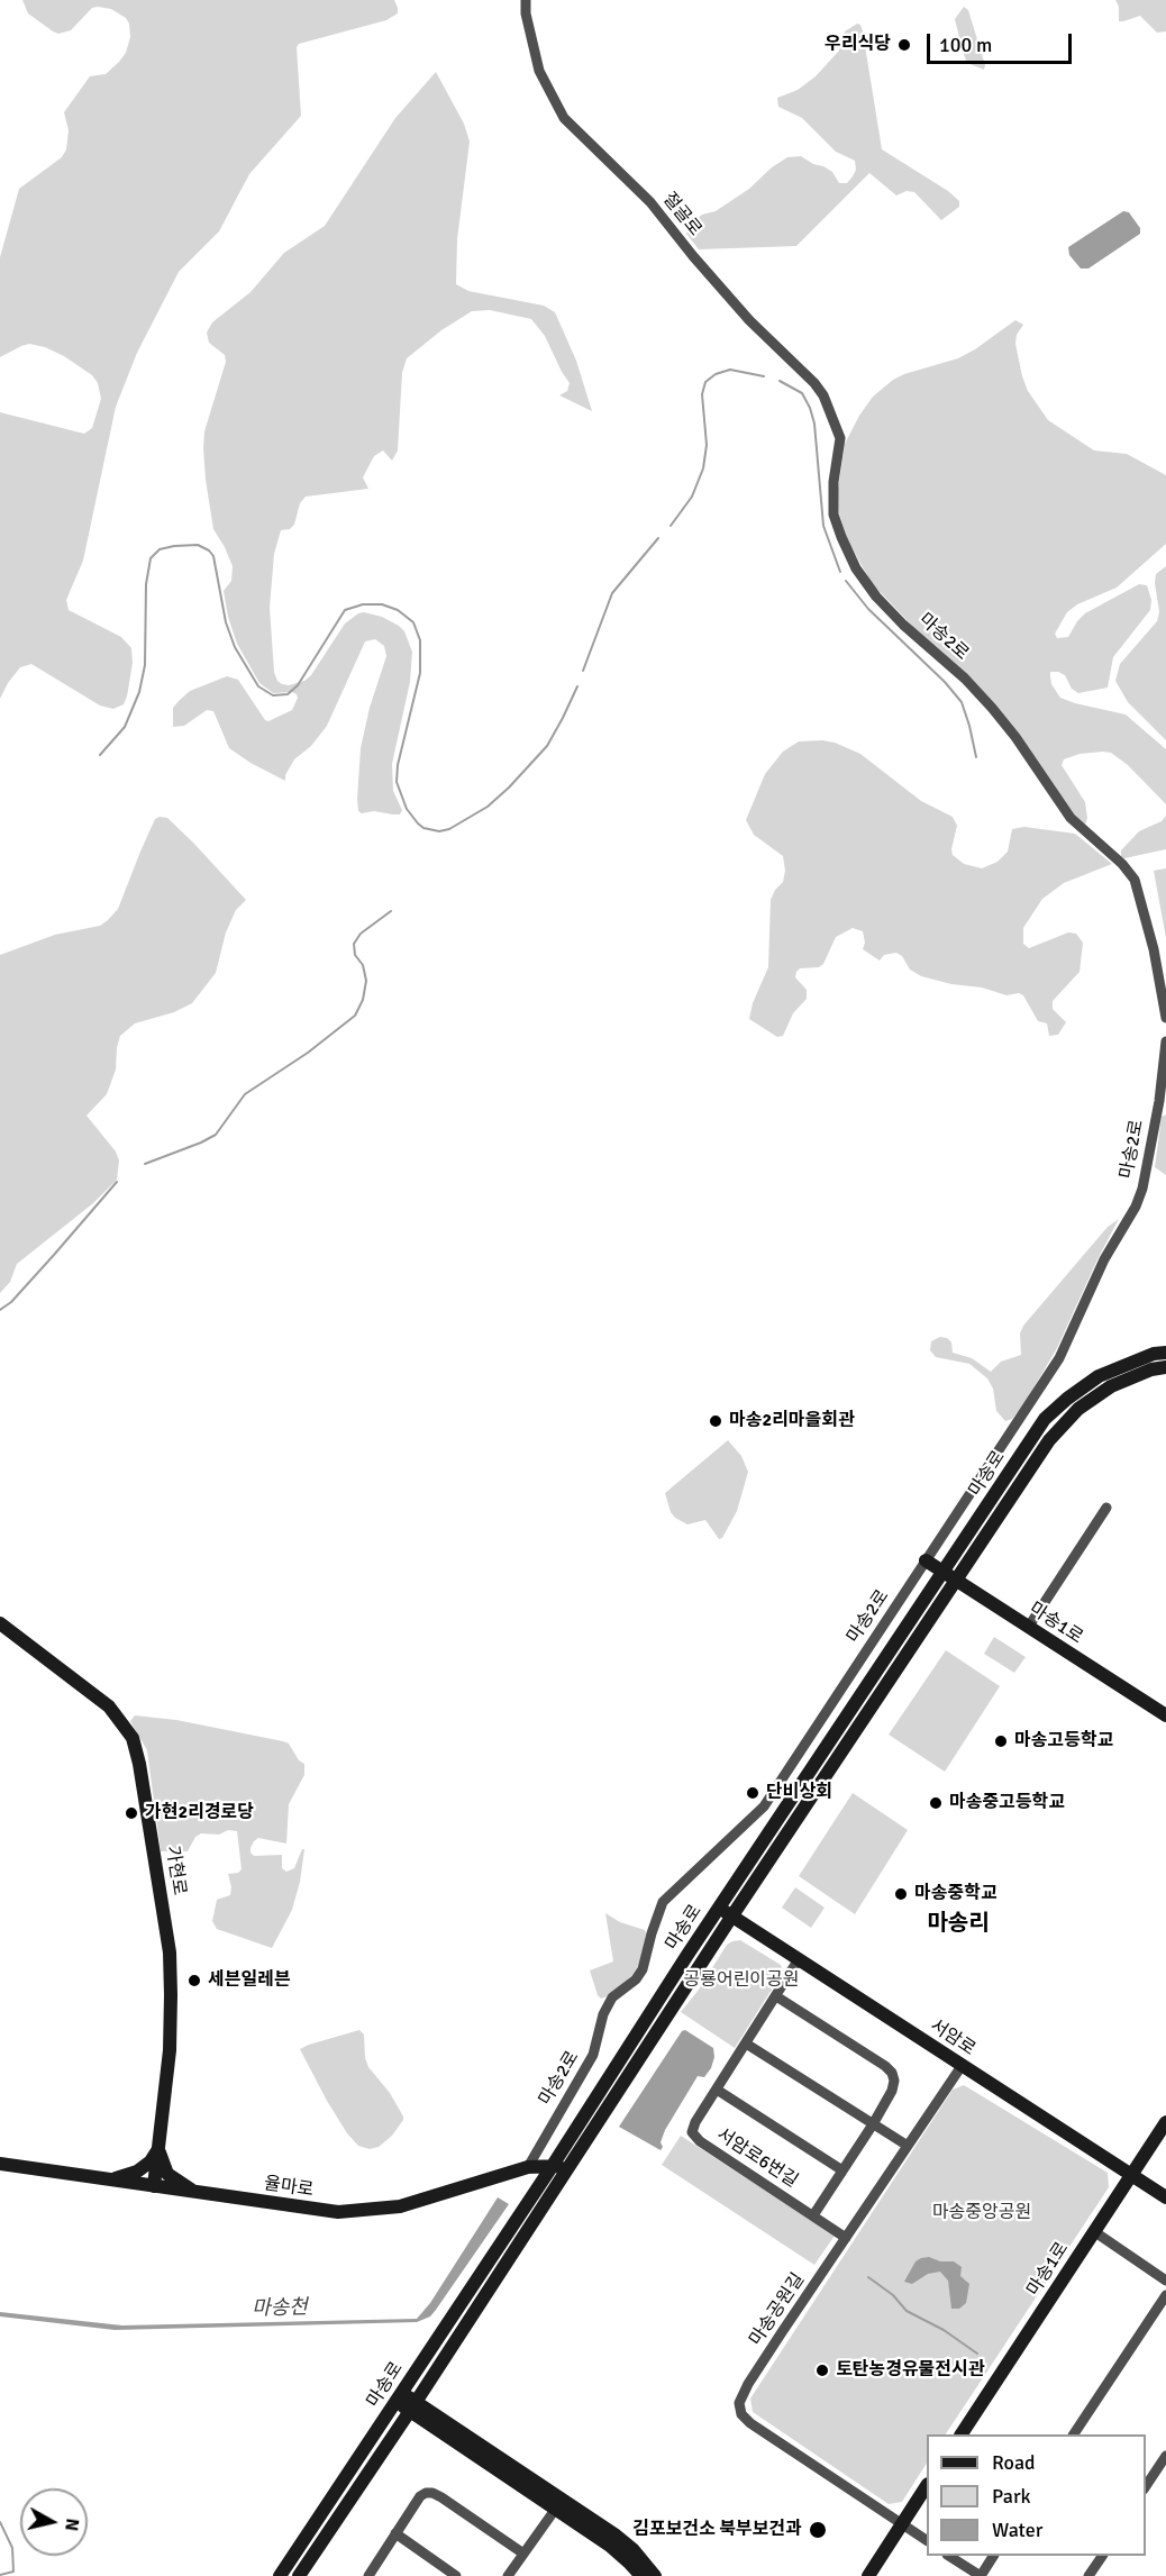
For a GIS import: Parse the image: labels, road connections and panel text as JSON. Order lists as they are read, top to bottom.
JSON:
{
  "streets": {
    "street": [
      "절골로",
      "마송2로",
      "마송로",
      "마송1로",
      "가현로",
      "서암로",
      "서암로6번길",
      "율마로",
      "마송공원길"
    ]
  },
  "crossings": [
    ["절골로", "마송2로"],
    ["마송2로", "마송1로"],
    ["마송2로", "율마로"],
    ["마송로", "마송1로"],
    ["마송로", "서암로"],
    ["마송로", "율마로"],
    ["마송1로", "서암로"],
    ["가현로", "율마로"],
    ["서암로", "서암로6번길"],
    ["서암로", "마송공원길"],
    ["서암로6번길", "마송공원길"]
  ],
  "districts": ["마송리"],
  "water": ["마송천"],
  "parks": ["공룡어린이공원", "마송중앙공원"],
  "places": [
    "우리식당",
    "마송2리마을회관",
    "마송고등학교",
    "단비상회",
    "마송중고등학교",
    "가현2리경로당",
    "마송중학교",
    "세븐일레븐",
    "토탄농경유물전시관",
    "김포보건소 북부보건과"
  ],
  "legend": ["Road", "Park", "Water"],
  "scale_bar": "100 m",
  "north": "right"
}
